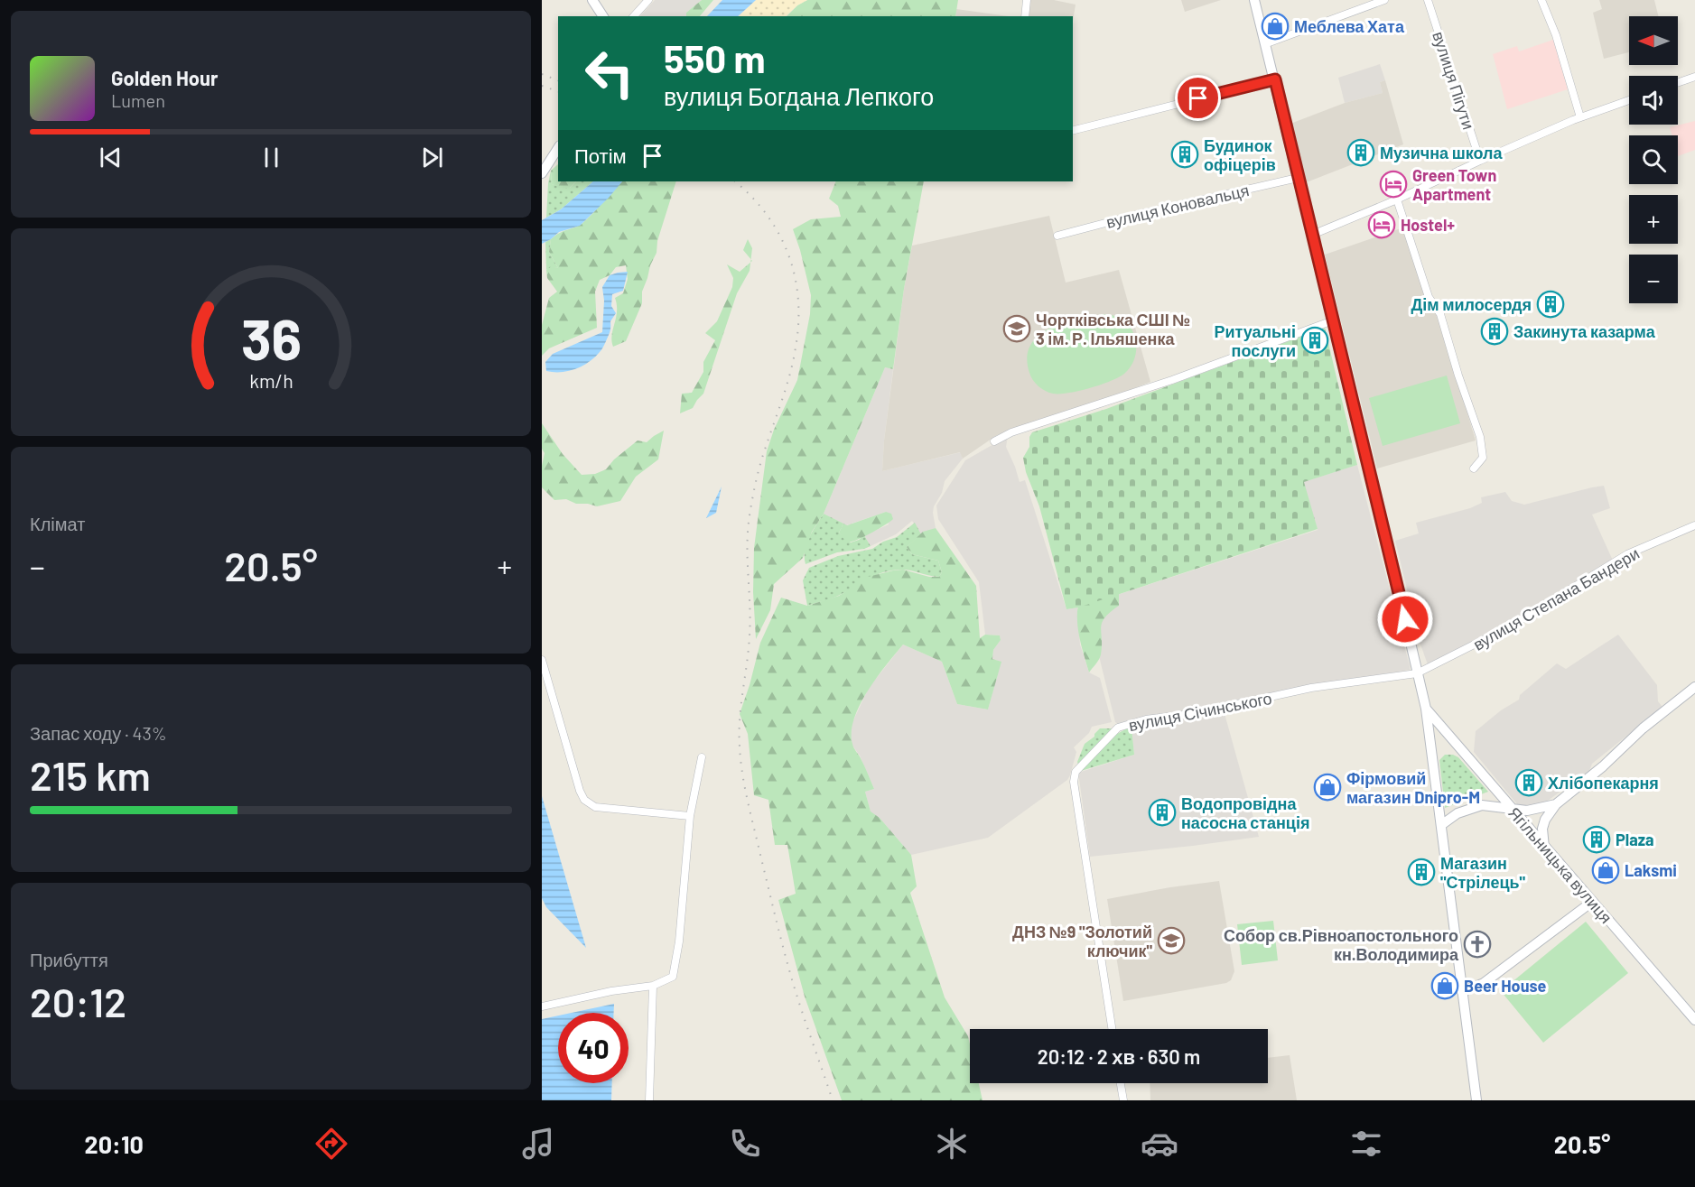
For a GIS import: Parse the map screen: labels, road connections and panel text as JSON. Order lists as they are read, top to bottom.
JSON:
{
  "streets": {
    "main road": ["Ягільницька вулиця"],
    "street": [
      "вулиця Пігути",
      "вулиця Коновальця",
      "вулиця Степана Бандери",
      "вулиця Січинського"
    ]
  },
  "crossings": [
    ["вулиця Степана Бандери", "вулиця Січинського"]
  ],
  "places": {
    "shop": [
      "Меблева Хата",
      "Фірмовий магазин Dnipro-M",
      "Laksmi",
      "Beer House"
    ],
    "building": [
      "Музична школа",
      "Будинок офіцерів",
      "Дім милосердя",
      "Закинута казарма",
      "Ритуальні послуги",
      "Хлібопекарня",
      "Водопровідна насосна станція",
      "Plaza",
      "Магазин \"Стрілець\""
    ],
    "hotel": ["Green Town Apartment", "Hostel+"],
    "school or university": ["Чортківська СШІ № 3 ім. Р. Ільяшенка", "ДНЗ №9 \"Золотий ключик\""],
    "church": ["Собор св.Рівноапостольного кн.Володимира"]
  },
  "north": "left",
  "page": {
    "map_buttons": ["+", "−"],
    "turn": ["550 m", "вулиця Богдана Лепкого"],
    "song": ["Golden Hour", "Lumen"],
    "then": "Потім",
    "tile": [
      "Клімат",
      ["Запас ходу · 43%", "215 km"],
      ["Прибуття", "20:12"]
    ],
    "heat": ["−", "20.5°", "+"],
    "limit": "40",
    "trip": "20:12 · 2 хв · 630 m",
    "tabs": ["20:10", "20.5°"],
    "gauge": ["36", "km/h"]
  }
}
